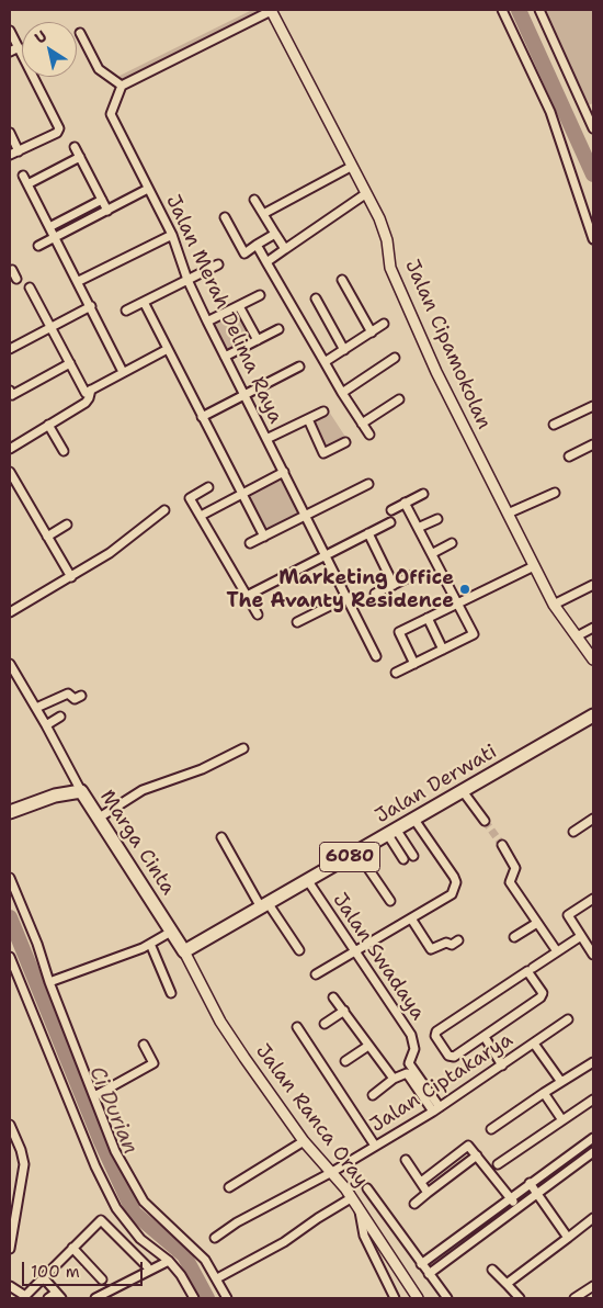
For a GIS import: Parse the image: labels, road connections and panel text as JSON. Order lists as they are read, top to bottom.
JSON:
{
  "streets": {
    "main road": ["Jalan Derwati", "Marga Cinta", "6080"],
    "street": [
      "Jalan Merah Delima Raya",
      "Jalan Cipamokolan",
      "Jalan Swadaya",
      "Jalan Ciptakarya",
      "Jalan Ranca Oray"
    ]
  },
  "crossings": [
    ["Jalan Derwati", "Marga Cinta"],
    ["Jalan Derwati", "Jalan Swadaya"],
    ["Jalan Derwati", "Jalan Ranca Oray"],
    ["Marga Cinta", "Jalan Ranca Oray"],
    ["Jalan Swadaya", "Jalan Ciptakarya"],
    ["Jalan Ciptakarya", "Jalan Ranca Oray"]
  ],
  "water": ["Ci Durian"],
  "places": ["Marketing Office The Avanty Residence"],
  "scale_bar": "100 m",
  "north": "top left"
}
